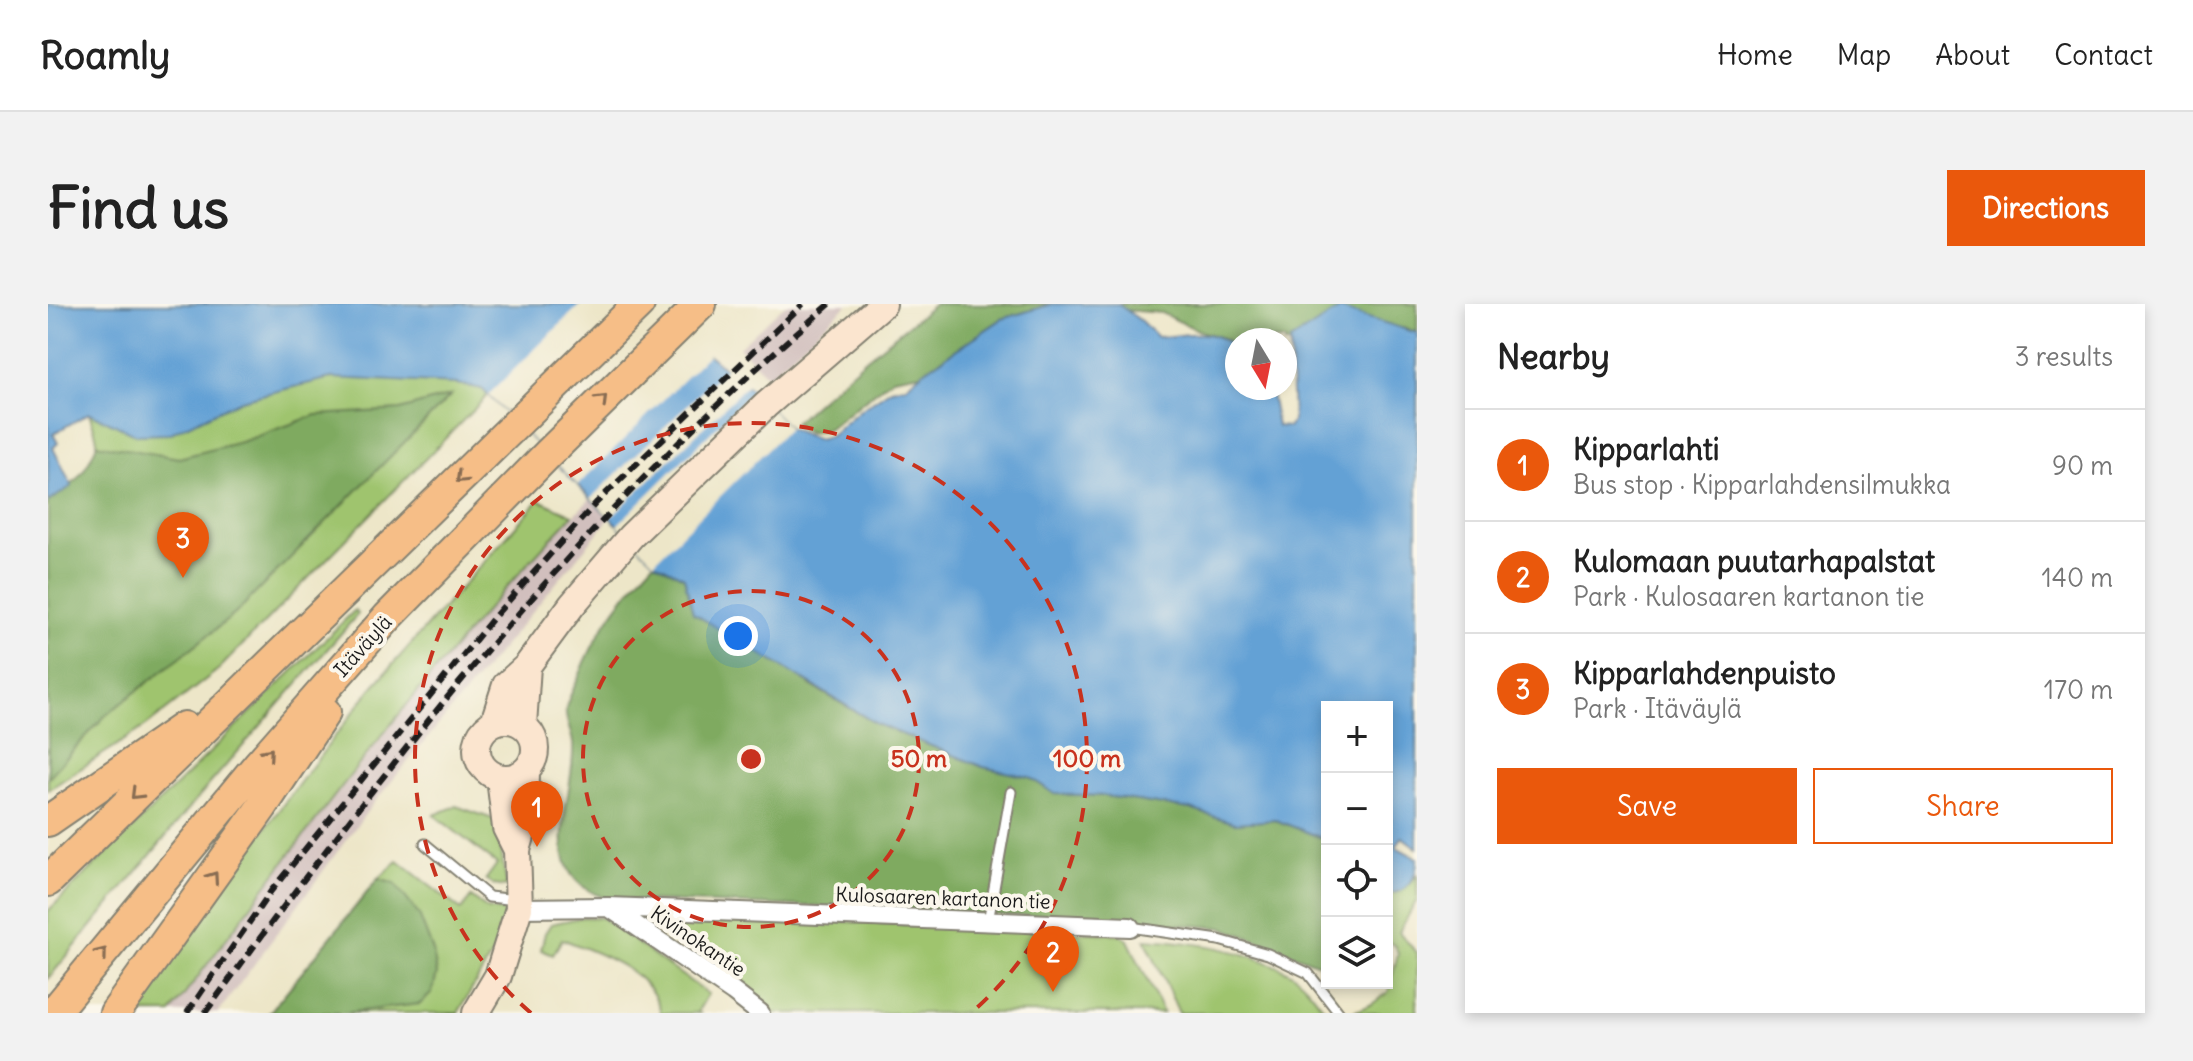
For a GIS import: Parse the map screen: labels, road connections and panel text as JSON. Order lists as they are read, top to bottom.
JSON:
{
  "streets": {
    "highway": ["Itäväylä"],
    "street": ["Kulosaaren kartanon tie", "Kivinokantie"]
  },
  "crossings": [
    ["Kulosaaren kartanon tie", "Kivinokantie"]
  ],
  "north": "bottom",
  "page": {
    "header": "Roamly",
    "nav": [
      "Home",
      "Map",
      "About",
      "Contact"
    ],
    "buttons": [
      "Directions",
      ["Save", "Share"]
    ],
    "title": "Find us",
    "heading": ["Nearby", "3 results"],
    "list": [
      {
        "mark": "1",
        "name": "Kipparlahti",
        "note": "Bus stop · Kipparlahdensilmukka",
        "value": "90 m"
      },
      {
        "mark": "2",
        "name": "Kulomaan puutarhapalstat",
        "note": "Park · Kulosaaren kartanon tie",
        "value": "140 m"
      },
      {
        "mark": "3",
        "name": "Kipparlahdenpuisto",
        "note": "Park · Itäväylä",
        "value": "170 m"
      }
    ],
    "pins": ["3", "1", "2"],
    "map_buttons": ["+", "−"]
  },
  "rings": ["50 m", "100 m"]
}
